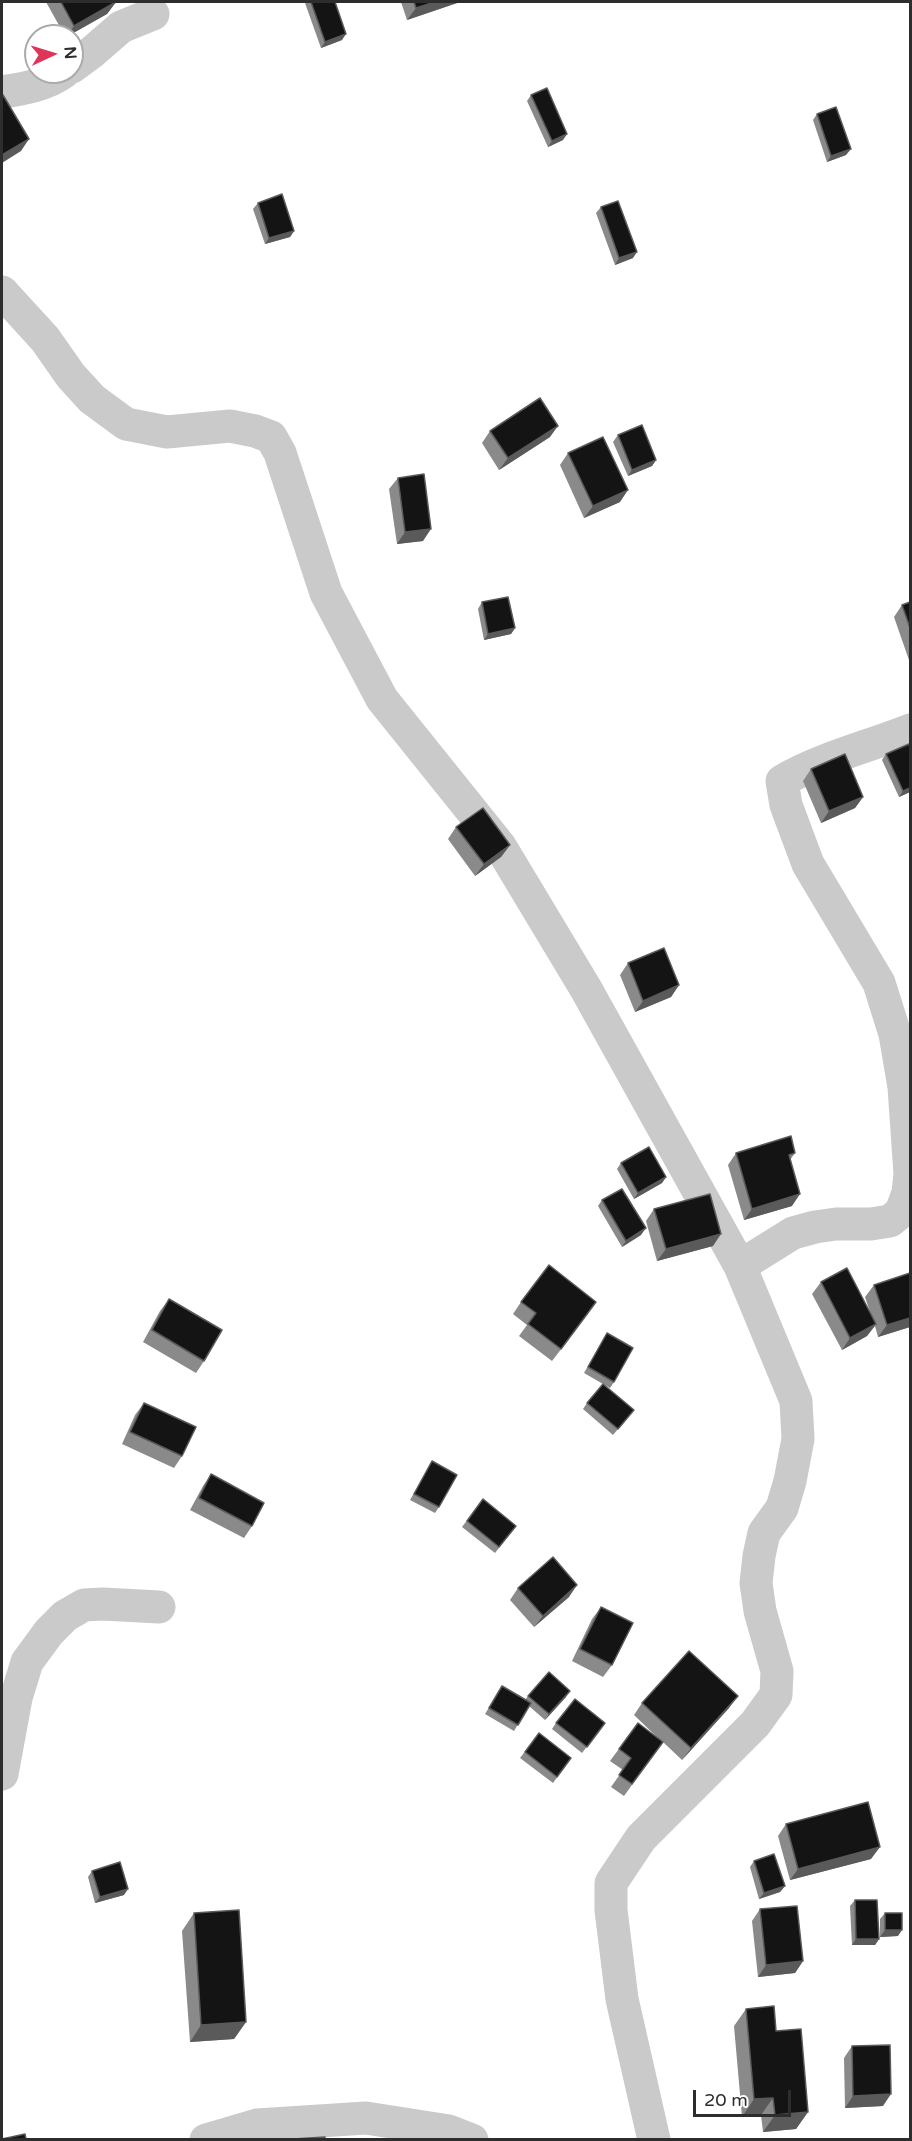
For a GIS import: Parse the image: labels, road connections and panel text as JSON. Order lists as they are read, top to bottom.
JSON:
{
  "scale_bar": "20 m",
  "north": "right"
}
